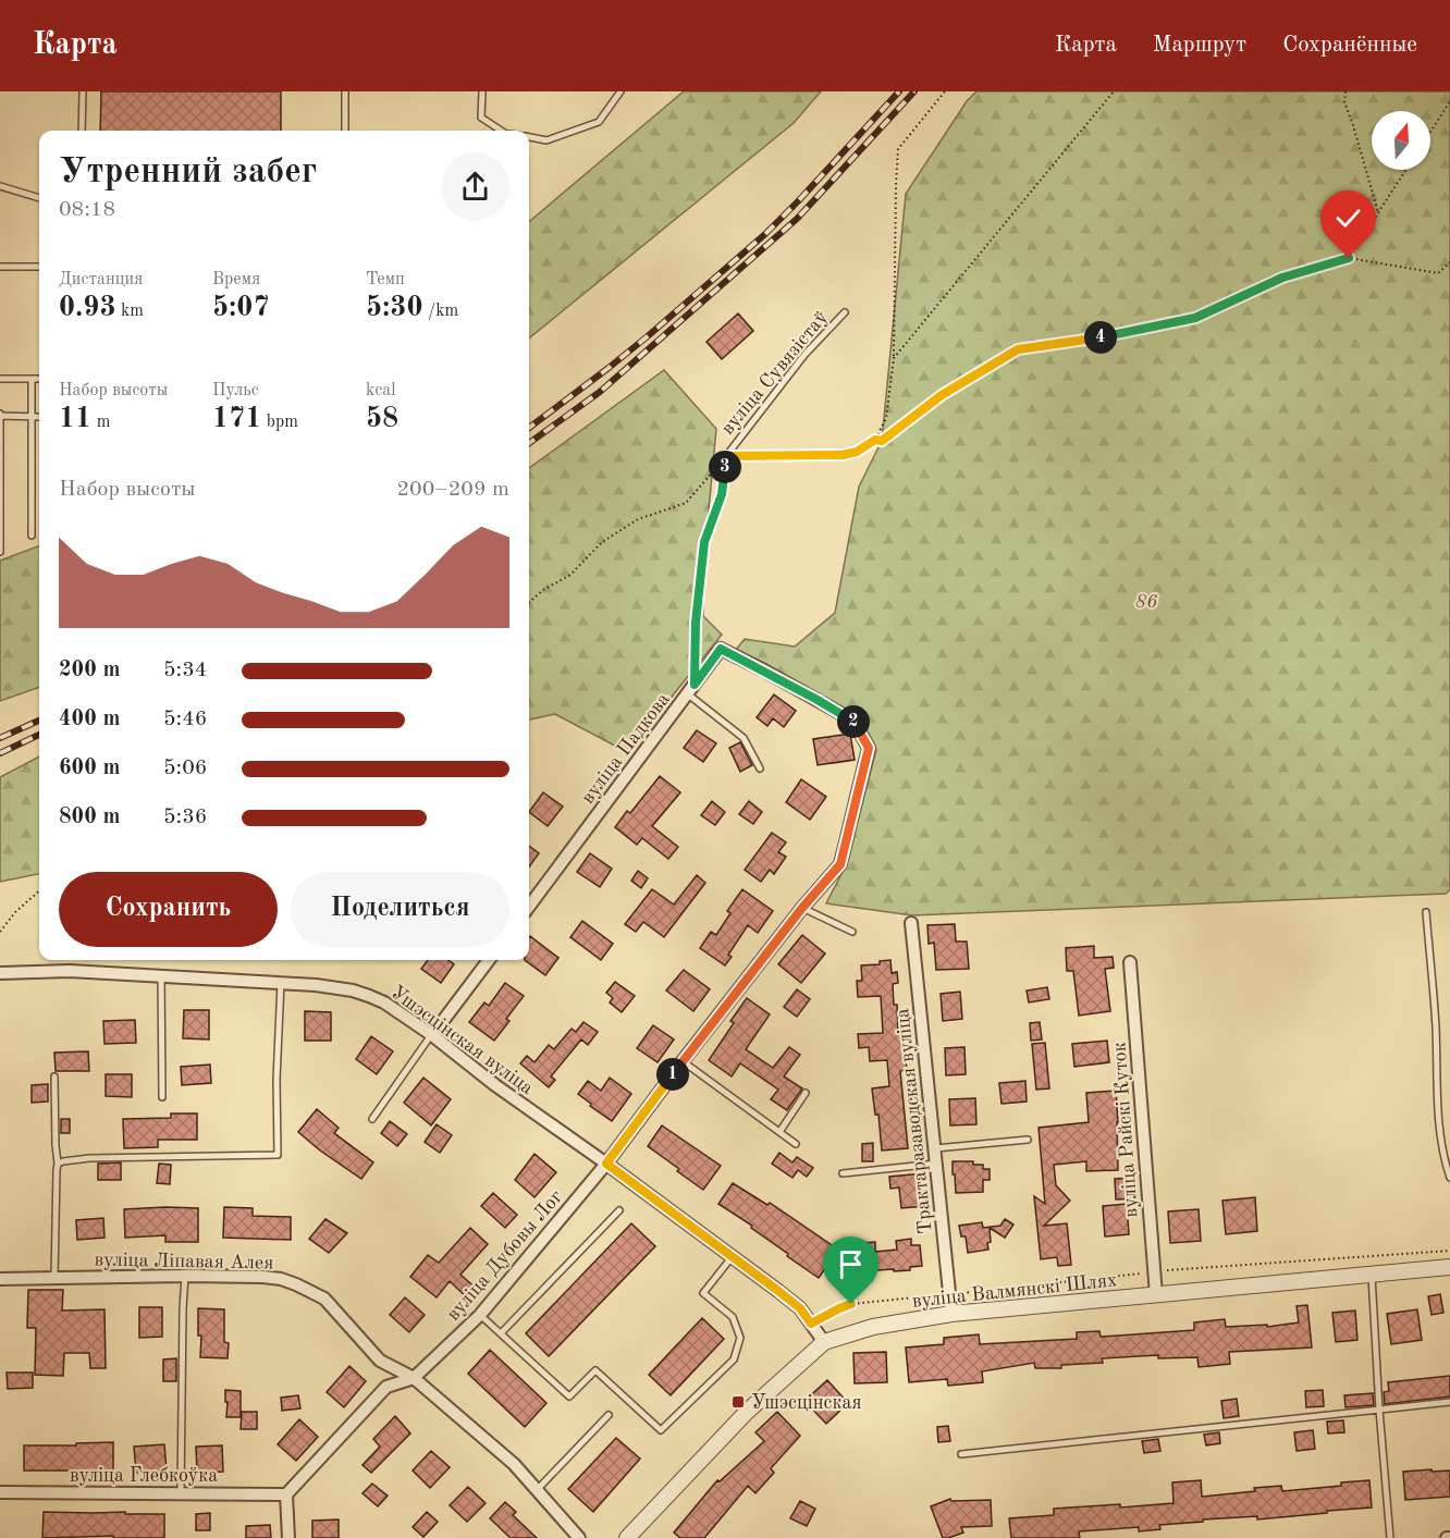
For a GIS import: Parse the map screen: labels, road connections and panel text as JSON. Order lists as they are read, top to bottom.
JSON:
{
  "streets": {
    "street": [
      "вуліца Падкова",
      "Ушэсцінская вуліца",
      "Трактаразаводская вуліца",
      "вуліца Райскі Куток",
      "вуліца Дубовы Лог",
      "вуліца Ліпавая Алея",
      "вуліца Валмянскі Шлях",
      "вуліца Глебкоўка"
    ],
    "lane": ["вуліца Сувязістаў"]
  },
  "crossings": [
    ["вуліца Сувязістаў", "вуліца Падкова"],
    ["вуліца Падкова", "Ушэсцінская вуліца"],
    ["вуліца Падкова", "вуліца Дубовы Лог"],
    ["Ушэсцінская вуліца", "вуліца Дубовы Лог"],
    ["Ушэсцінская вуліца", "вуліца Валмянскі Шлях"],
    ["Трактаразаводская вуліца", "вуліца Валмянскі Шлях"],
    ["вуліца Райскі Куток", "вуліца Валмянскі Шлях"],
    ["вуліца Дубовы Лог", "вуліца Ліпавая Алея"],
    ["вуліца Дубовы Лог", "вуліца Глебкоўка"]
  ],
  "parks": ["86"],
  "places": {
    "transit": ["Ушэсцінская"]
  },
  "north": "top",
  "page": {
    "header": "Карта",
    "nav": ["Карта", "Маршрут", "Сохранённые"],
    "heading": ["Утренний забег", "08:18"],
    "stats": [
      ["Дистанция", "0.93 km"],
      ["Время", "5:07"],
      ["Темп", "5:30 /km"],
      ["Набор высоты", "11 m"],
      ["Пульс", "171 bpm"],
      ["kcal", "58"]
    ],
    "pins": [
      "4",
      "3",
      "2",
      "1"
    ],
    "chart": ["Набор высоты", "200–209 m"],
    "list": [
      {
        "name": "200 m",
        "note": "5:34"
      },
      {
        "name": "400 m",
        "note": "5:46"
      },
      {
        "name": "600 m",
        "note": "5:06"
      },
      {
        "name": "800 m",
        "note": "5:36"
      }
    ],
    "buttons": ["Сохранить", "Поделиться"]
  }
}
